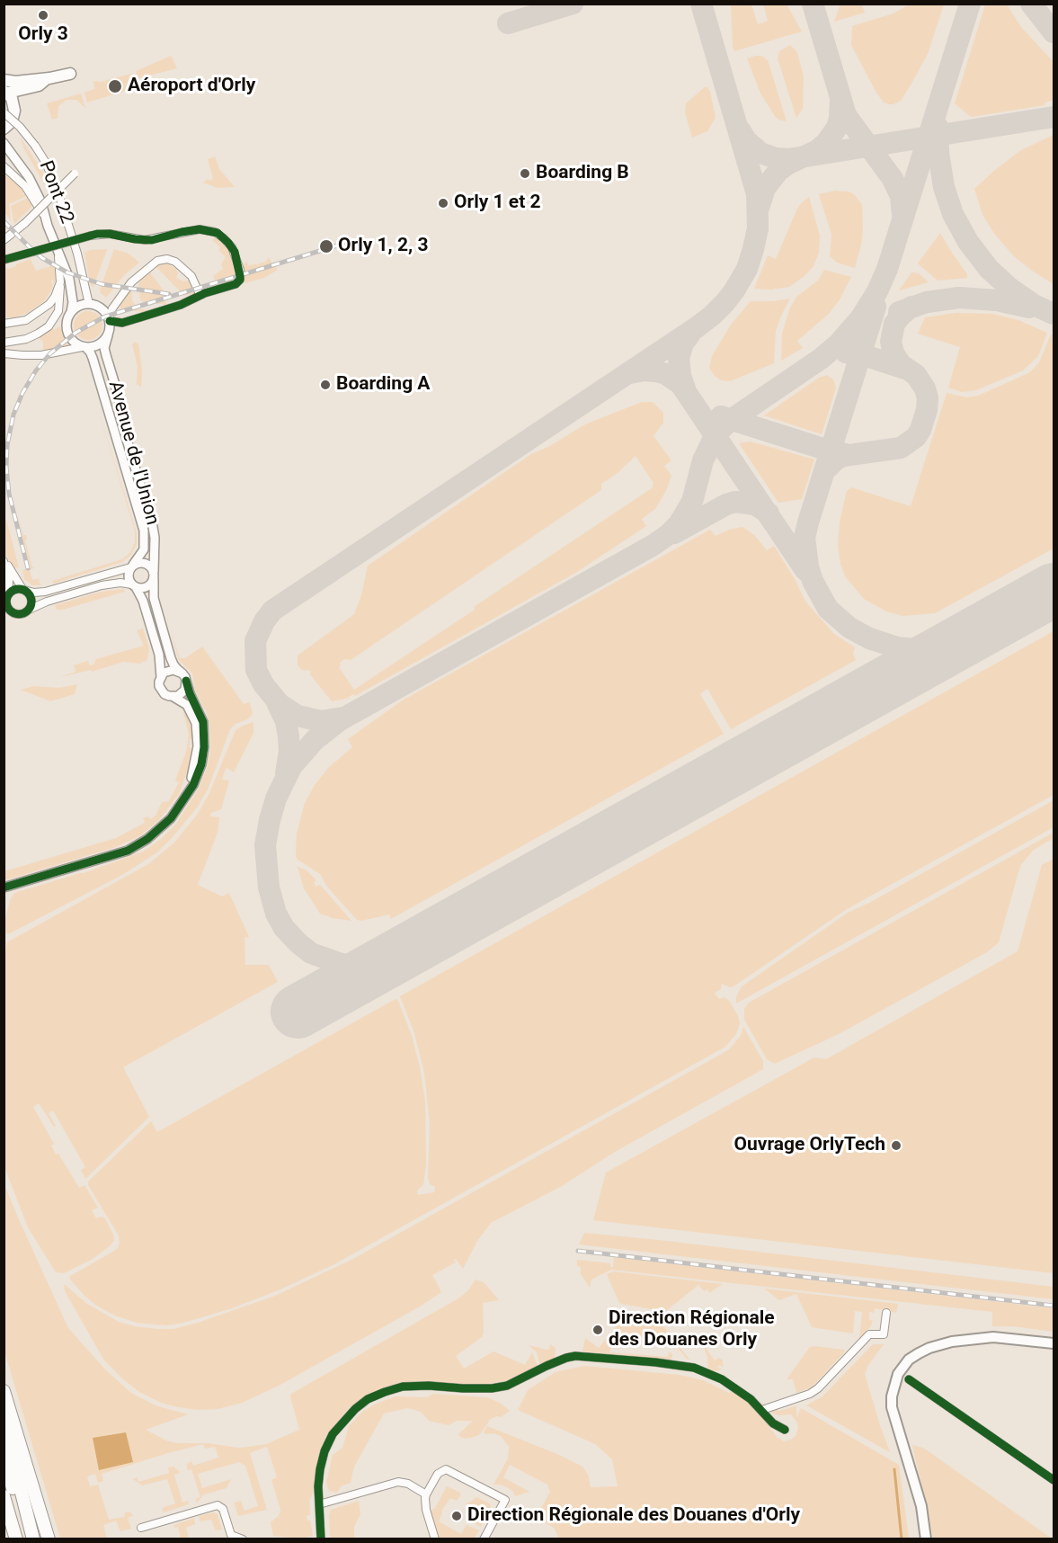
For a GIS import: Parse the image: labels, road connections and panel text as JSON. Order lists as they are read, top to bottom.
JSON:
{
  "streets": {
    "street": ["Pont 22", "Avenue de l'Union"]
  },
  "crossings": [
    ["Pont 22", "Avenue de l'Union"]
  ],
  "places": [
    "Orly 3",
    "Aéroport d'Orly",
    "Boarding B",
    "Orly 1 et 2",
    "Orly 1, 2, 3",
    "Boarding A",
    "Ouvrage OrlyTech",
    "Direction Régionale des Douanes Orly",
    "Direction Régionale des Douanes d'Orly"
  ]
}
